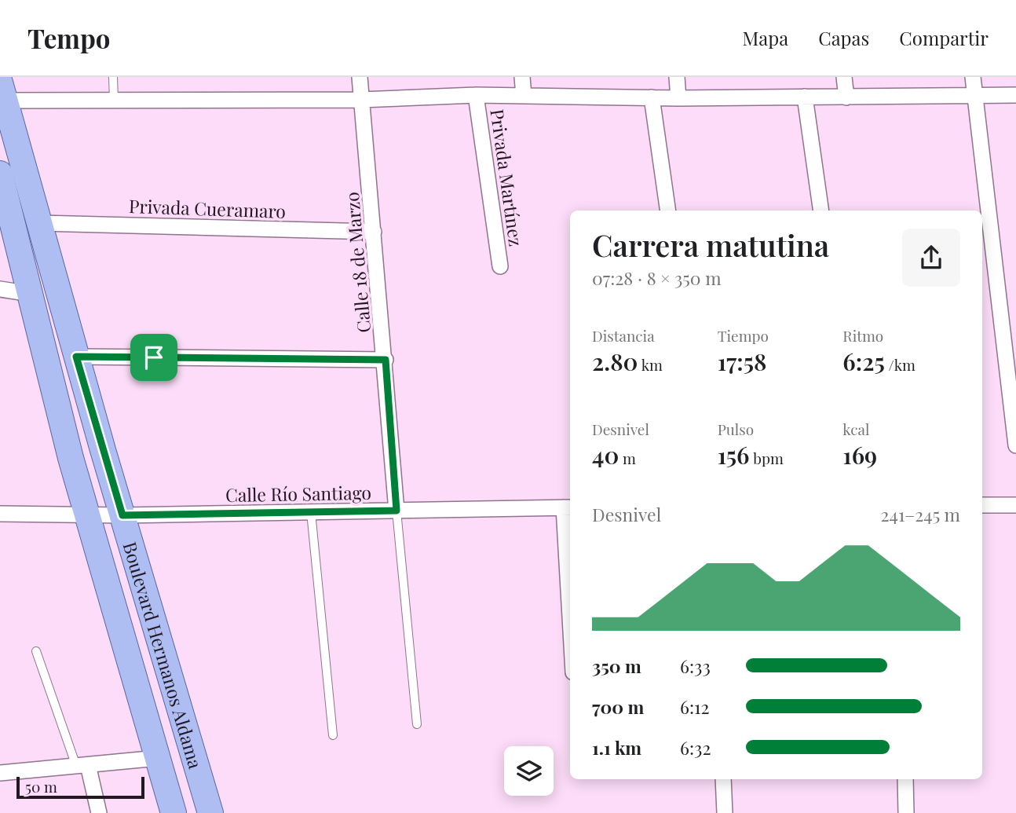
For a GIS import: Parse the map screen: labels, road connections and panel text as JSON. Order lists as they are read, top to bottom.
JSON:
{
  "streets": {
    "main road": ["Boulevard Hermanos Aldama"],
    "street": [
      "Privada Martínez",
      "Privada Cueramaro",
      "Calle 18 de Marzo",
      "Calle Río Santiago"
    ]
  },
  "crossings": [
    ["Privada Cueramaro", "Calle 18 de Marzo"],
    ["Privada Cueramaro", "Boulevard Hermanos Aldama"],
    ["Calle 18 de Marzo", "Calle Río Santiago"],
    ["Calle Río Santiago", "Boulevard Hermanos Aldama"]
  ],
  "scale_bar": "50 m",
  "page": {
    "header": "Tempo",
    "nav": ["Mapa", "Capas", "Compartir"],
    "heading": ["Carrera matutina", "07:28 · 8 × 350 m"],
    "stats": [
      ["Distancia", "2.80 km"],
      ["Tiempo", "17:58"],
      ["Ritmo", "6:25 /km"],
      ["Desnivel", "40 m"],
      ["Pulso", "156 bpm"],
      ["kcal", "169"]
    ],
    "chart": ["Desnivel", "241–245 m"],
    "list": [
      {
        "name": "350 m",
        "note": "6:33"
      },
      {
        "name": "700 m",
        "note": "6:12"
      },
      {
        "name": "1.1 km",
        "note": "6:32"
      }
    ],
    "scale": "50 m"
  }
}
